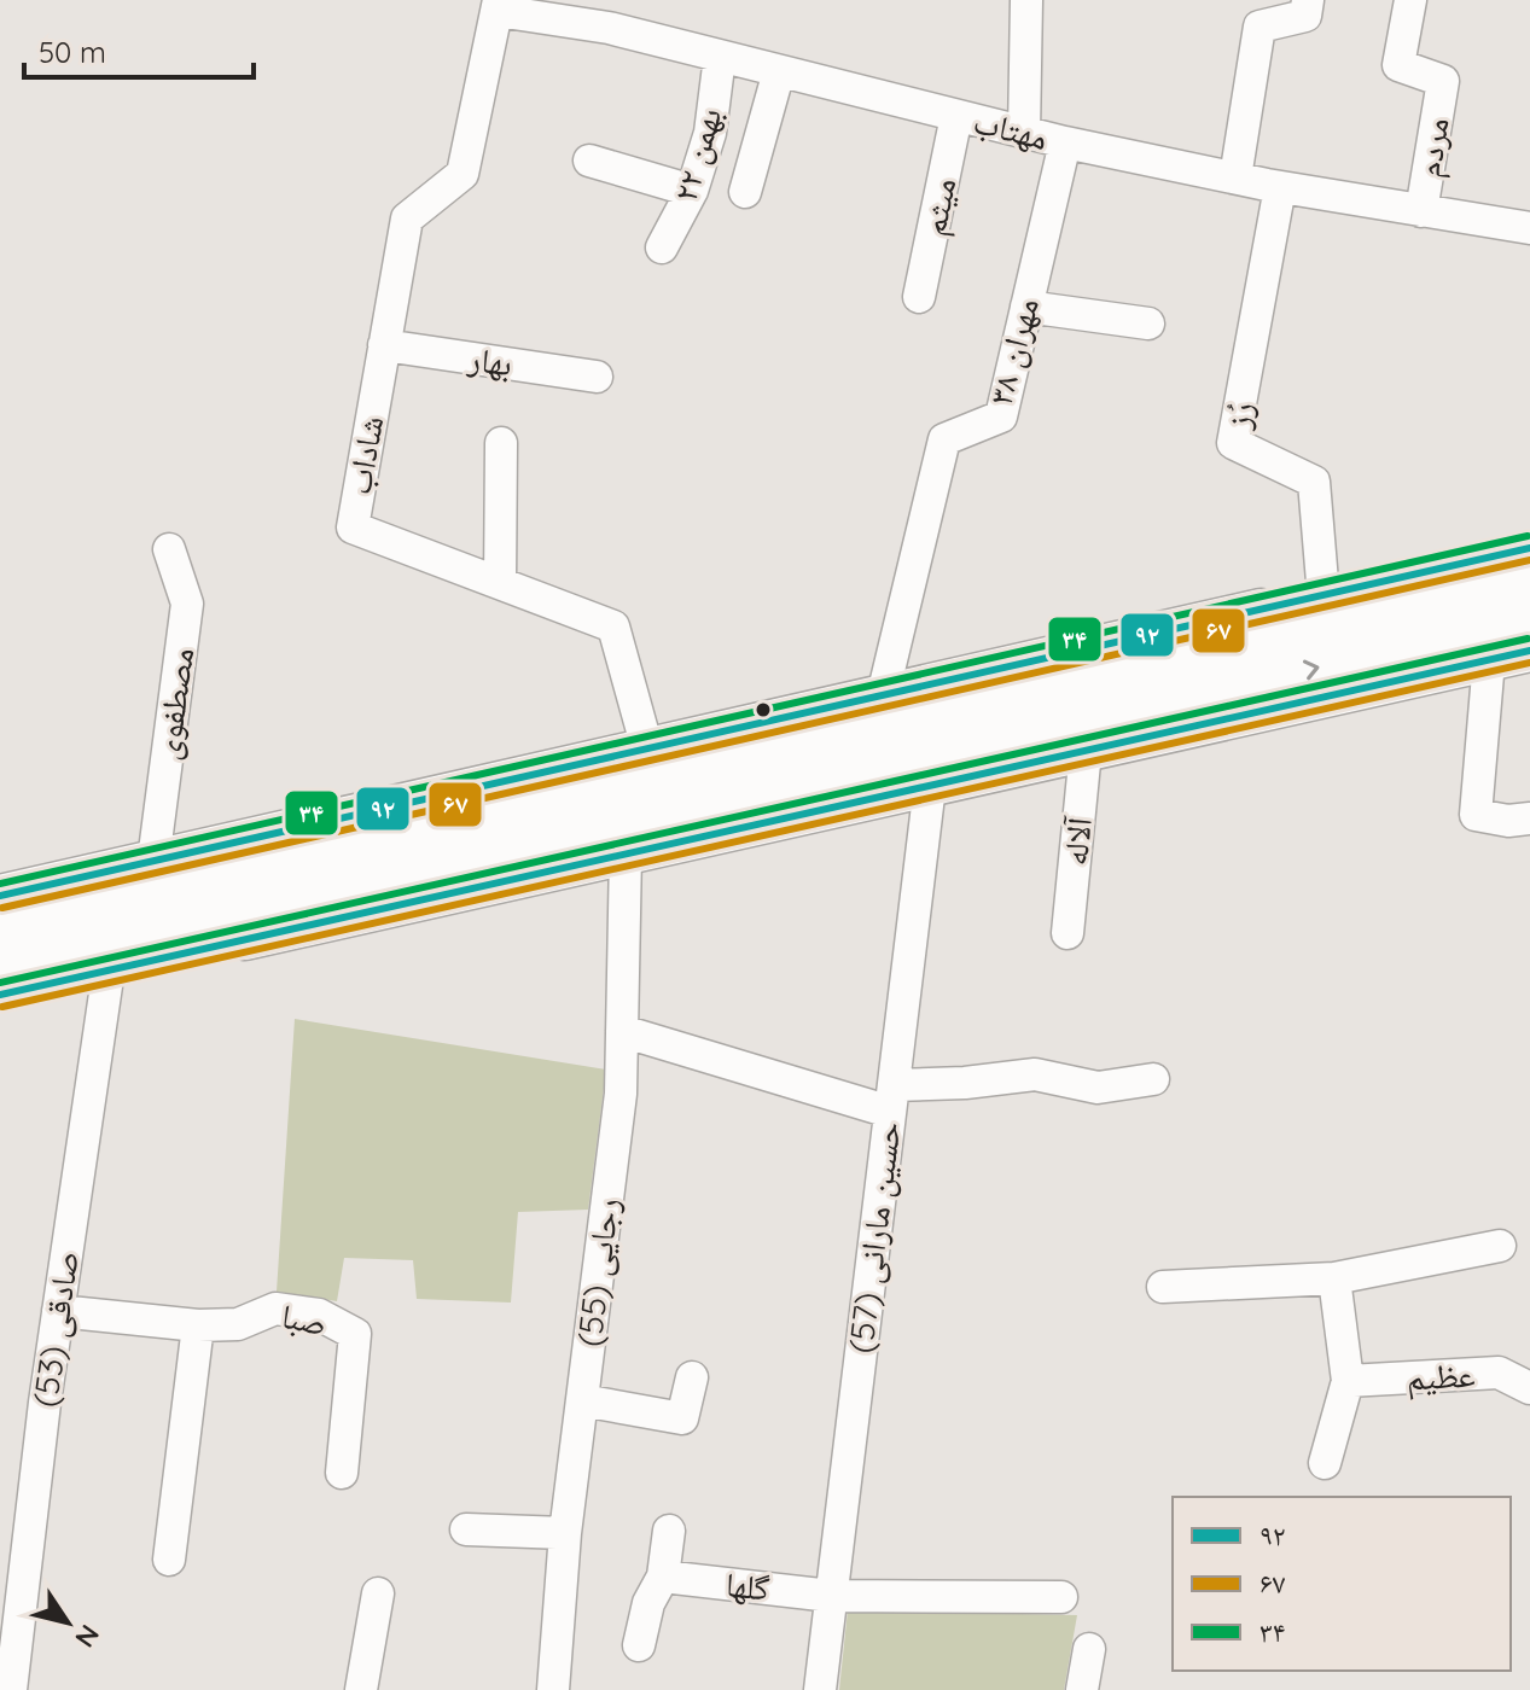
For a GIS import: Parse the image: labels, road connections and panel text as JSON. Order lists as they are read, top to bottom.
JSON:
{
  "streets": {
    "street": [
      "مهتاب",
      "مردم",
      "۲۲ بهمن",
      "میثم",
      "مهران ۳۸",
      "بهار",
      "رُز",
      "شاداب",
      "مصطفوی",
      "آلاله",
      "حسین مارانی (57)",
      "رجایی (55)",
      "صبا",
      "صادقی (53)",
      "عظیم",
      "گلها"
    ]
  },
  "crossings": [
    ["مهتاب", "مردم"],
    ["مهتاب", "۲۲ بهمن"],
    ["مهتاب", "میثم"],
    ["مهتاب", "مهران ۳۸"],
    ["مهتاب", "رُز"],
    ["مهتاب", "شاداب"],
    ["بهار", "شاداب"],
    ["حسین مارانی (57)", "گلها"],
    ["صبا", "صادقی (53)"]
  ],
  "lines": ["transit line ۳۴", "transit line ۹۲", "transit line ۶۷"],
  "legend": ["۹۲", "۶۷", "۳۴"],
  "scale_bar": "50 m",
  "north": "bottom right"
}
